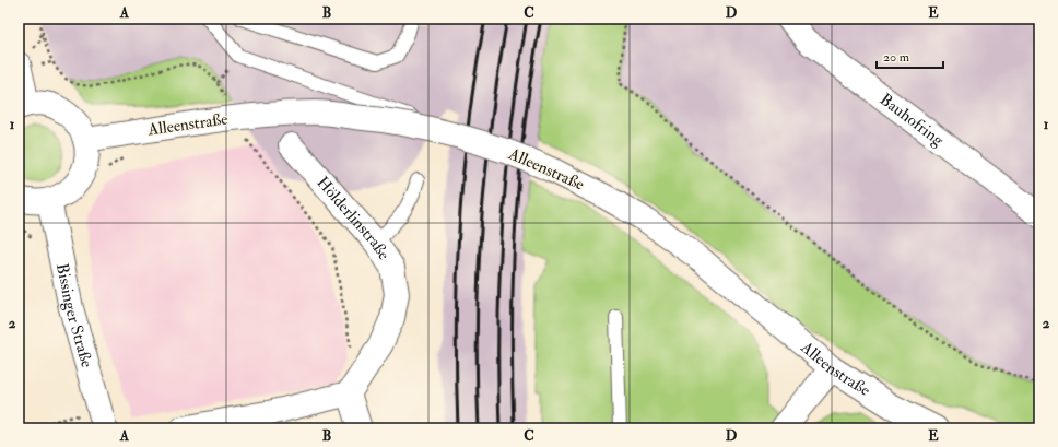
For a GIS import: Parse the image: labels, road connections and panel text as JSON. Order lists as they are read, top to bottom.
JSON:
{
  "streets": {
    "street": [
      "Bauhofring",
      "Alleenstraße",
      "Hölderlinstraße",
      "Bissinger Straße"
    ]
  },
  "scale_bar": "20 m",
  "grid": {
    "columns": [
      "A",
      "B",
      "C",
      "D",
      "E"
    ],
    "rows": ["1", "2"]
  }
}
